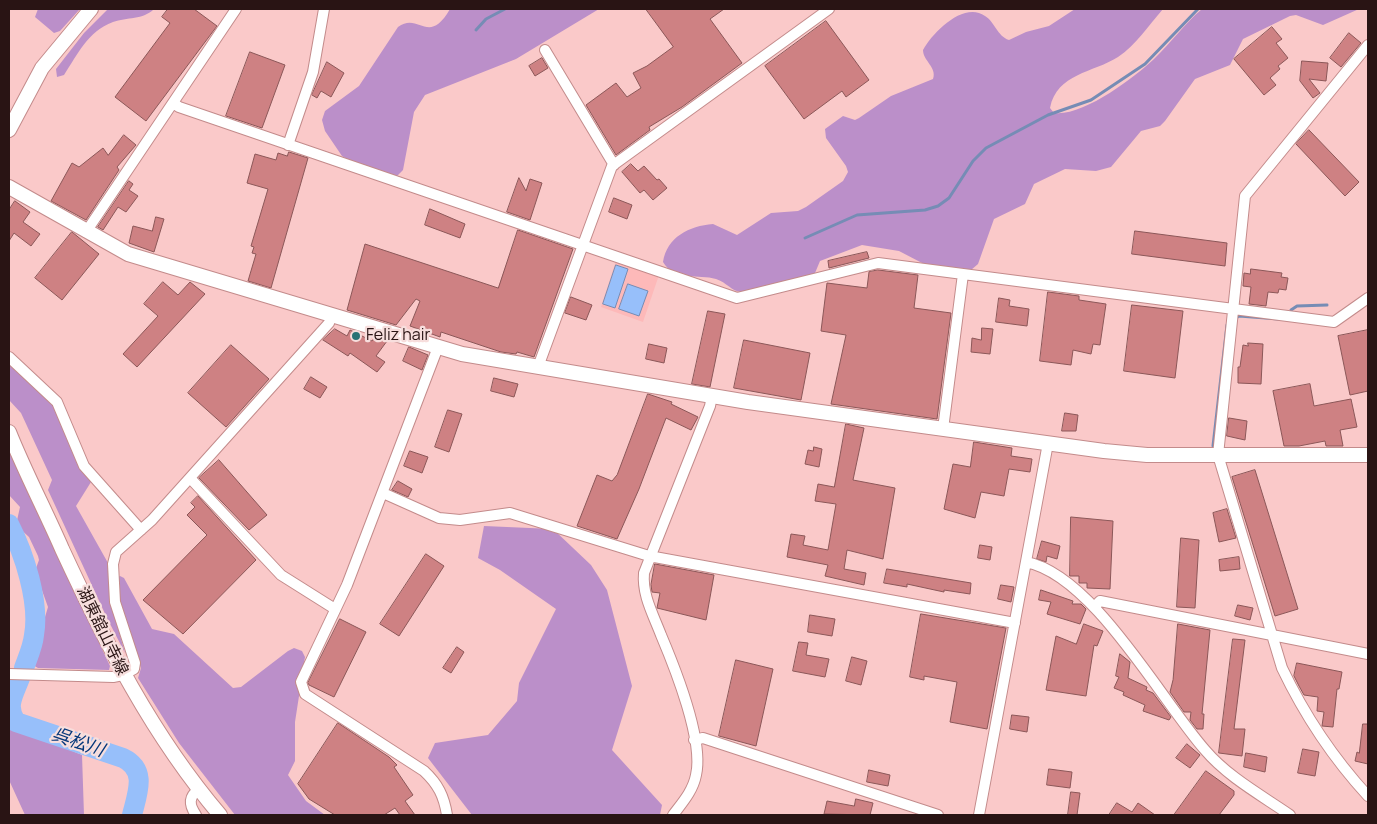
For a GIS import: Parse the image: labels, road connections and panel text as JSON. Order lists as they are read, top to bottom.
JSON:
{
  "streets": {
    "street": ["湖東舘山寺線"]
  },
  "water": ["呉松川"],
  "places": ["Feliz hair"]
}
